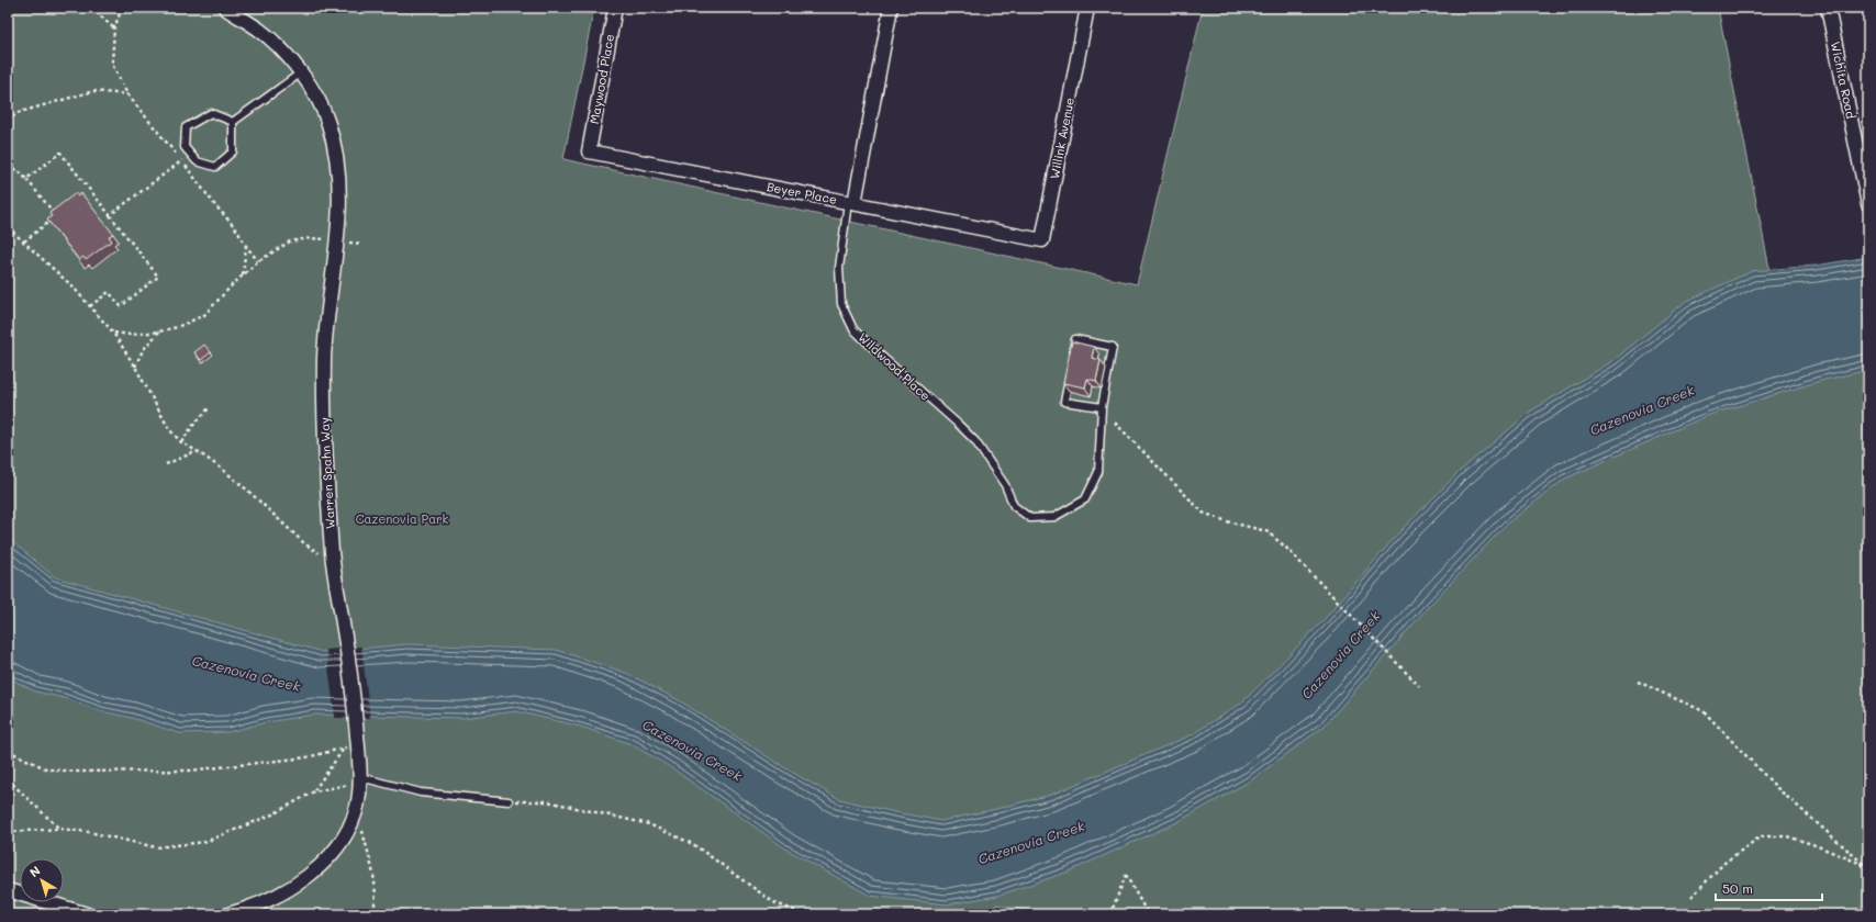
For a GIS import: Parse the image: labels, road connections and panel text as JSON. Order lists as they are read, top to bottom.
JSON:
{
  "streets": {
    "street": [
      "Maywood Place",
      "Wichita Road",
      "Willink Avenue",
      "Beyer Place",
      "Wildwood Place",
      "Warren Spahn Way"
    ]
  },
  "crossings": [
    ["Maywood Place", "Beyer Place"],
    ["Willink Avenue", "Beyer Place"],
    ["Beyer Place", "Wildwood Place"]
  ],
  "water": ["Cazenovia Creek"],
  "parks": ["Cazenovia Park"],
  "scale_bar": "50 m",
  "north": "top left"
}
